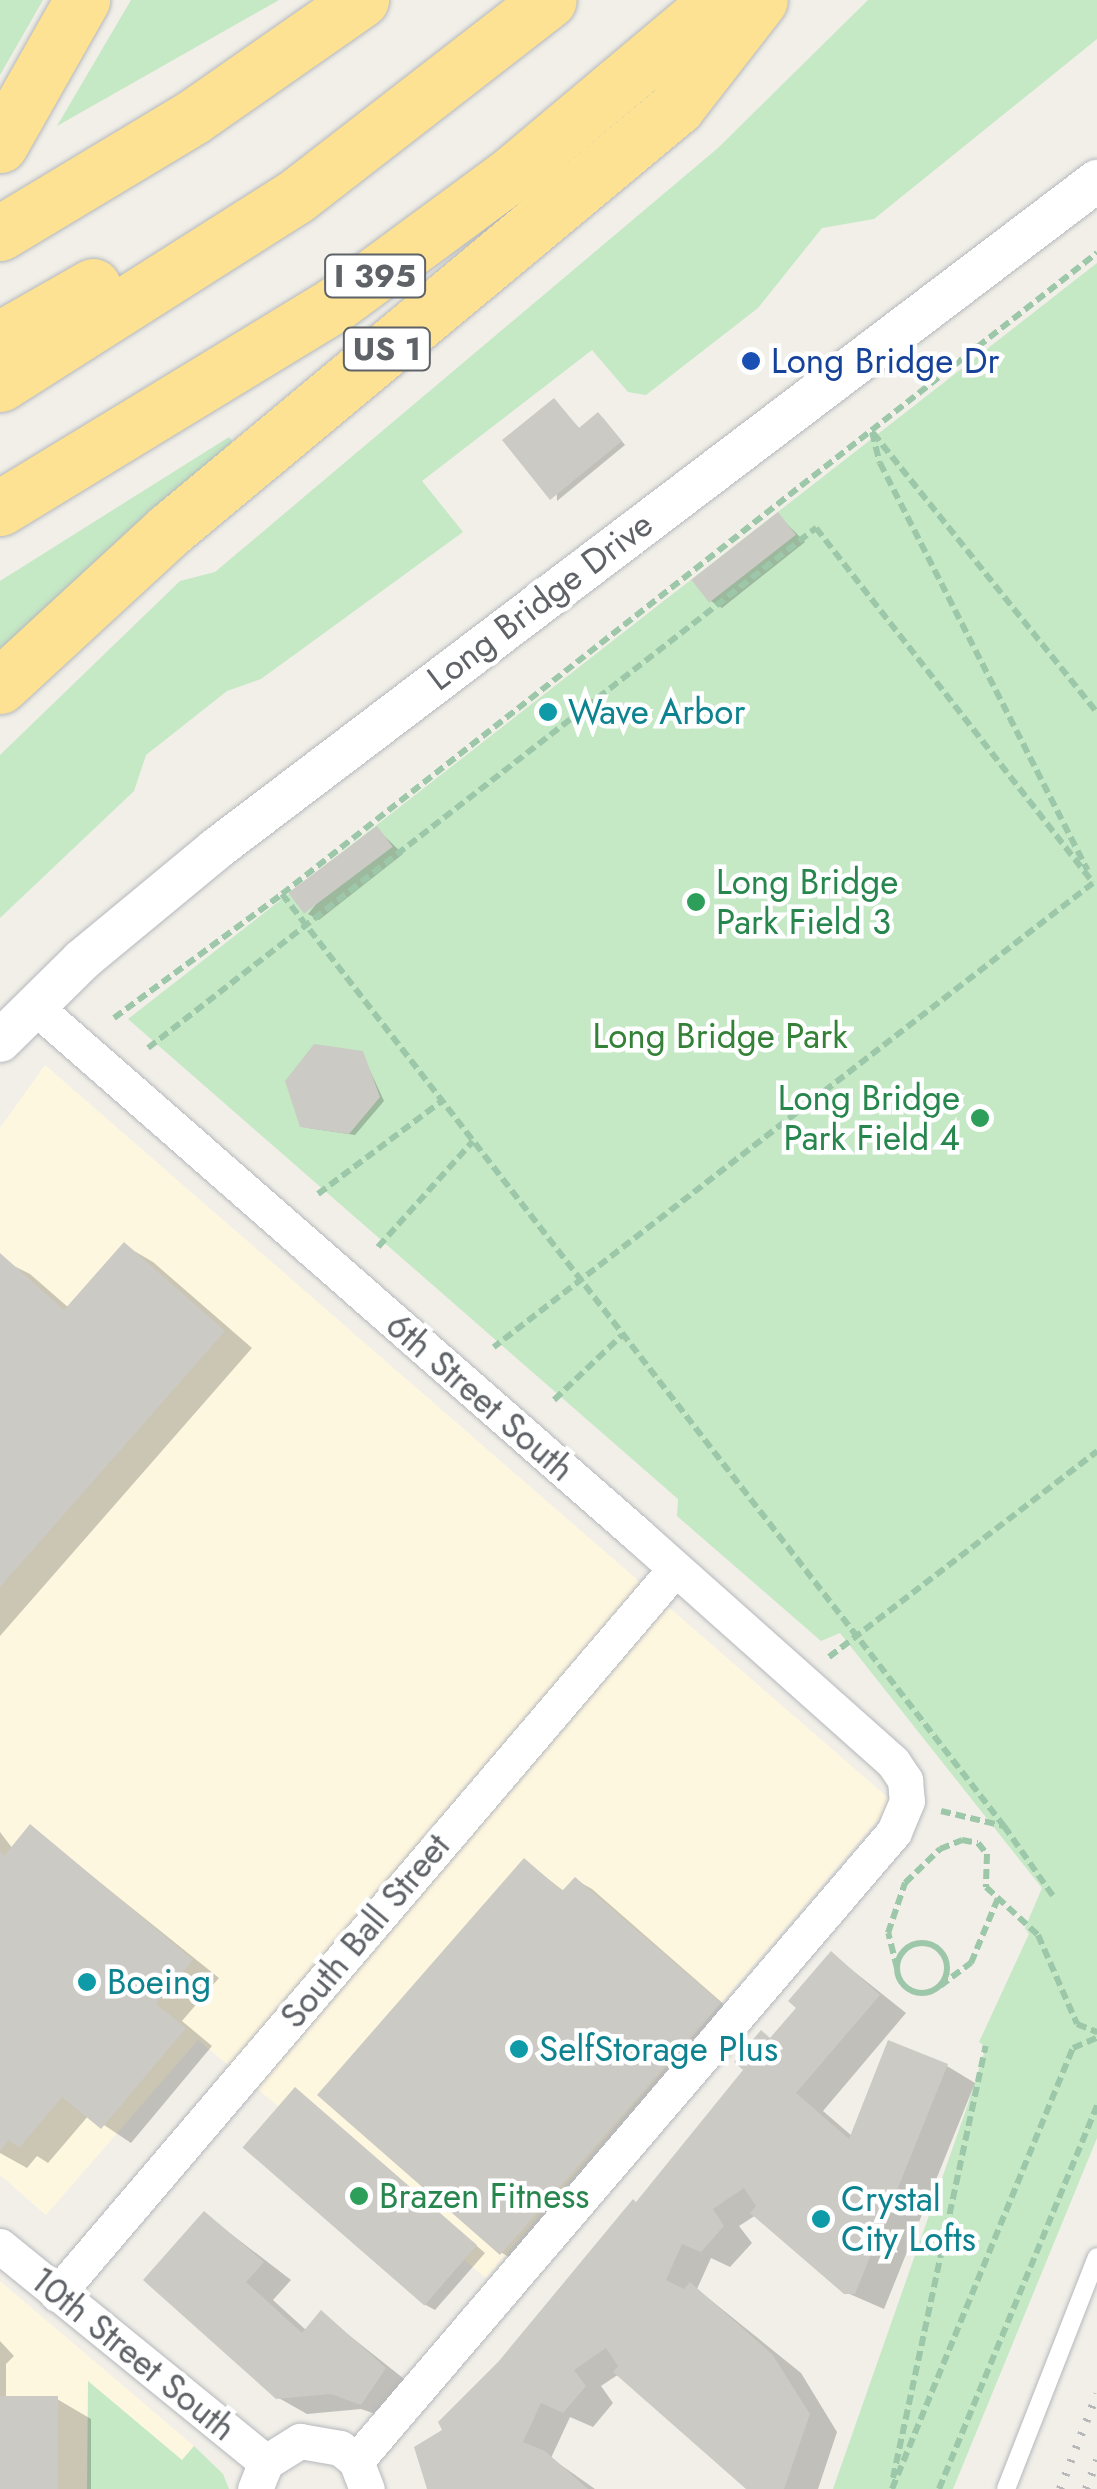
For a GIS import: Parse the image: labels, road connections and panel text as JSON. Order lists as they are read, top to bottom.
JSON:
{
  "streets": {
    "highway": ["I 395", "US 1"],
    "street": [
      "Long Bridge Drive",
      "6th Street South",
      "South Ball Street",
      "10th Street South"
    ]
  },
  "crossings": [
    ["Long Bridge Drive", "6th Street South"],
    ["6th Street South", "South Ball Street"],
    ["South Ball Street", "10th Street South"]
  ],
  "parks": ["Long Bridge Park"],
  "places": [
    "Long Bridge Dr",
    "Wave Arbor",
    "Long Bridge Park Field 3",
    "Long Bridge Park Field 4",
    "Boeing",
    "SelfStorage Plus",
    "Brazen Fitness",
    "Crystal City Lofts"
  ]
}
